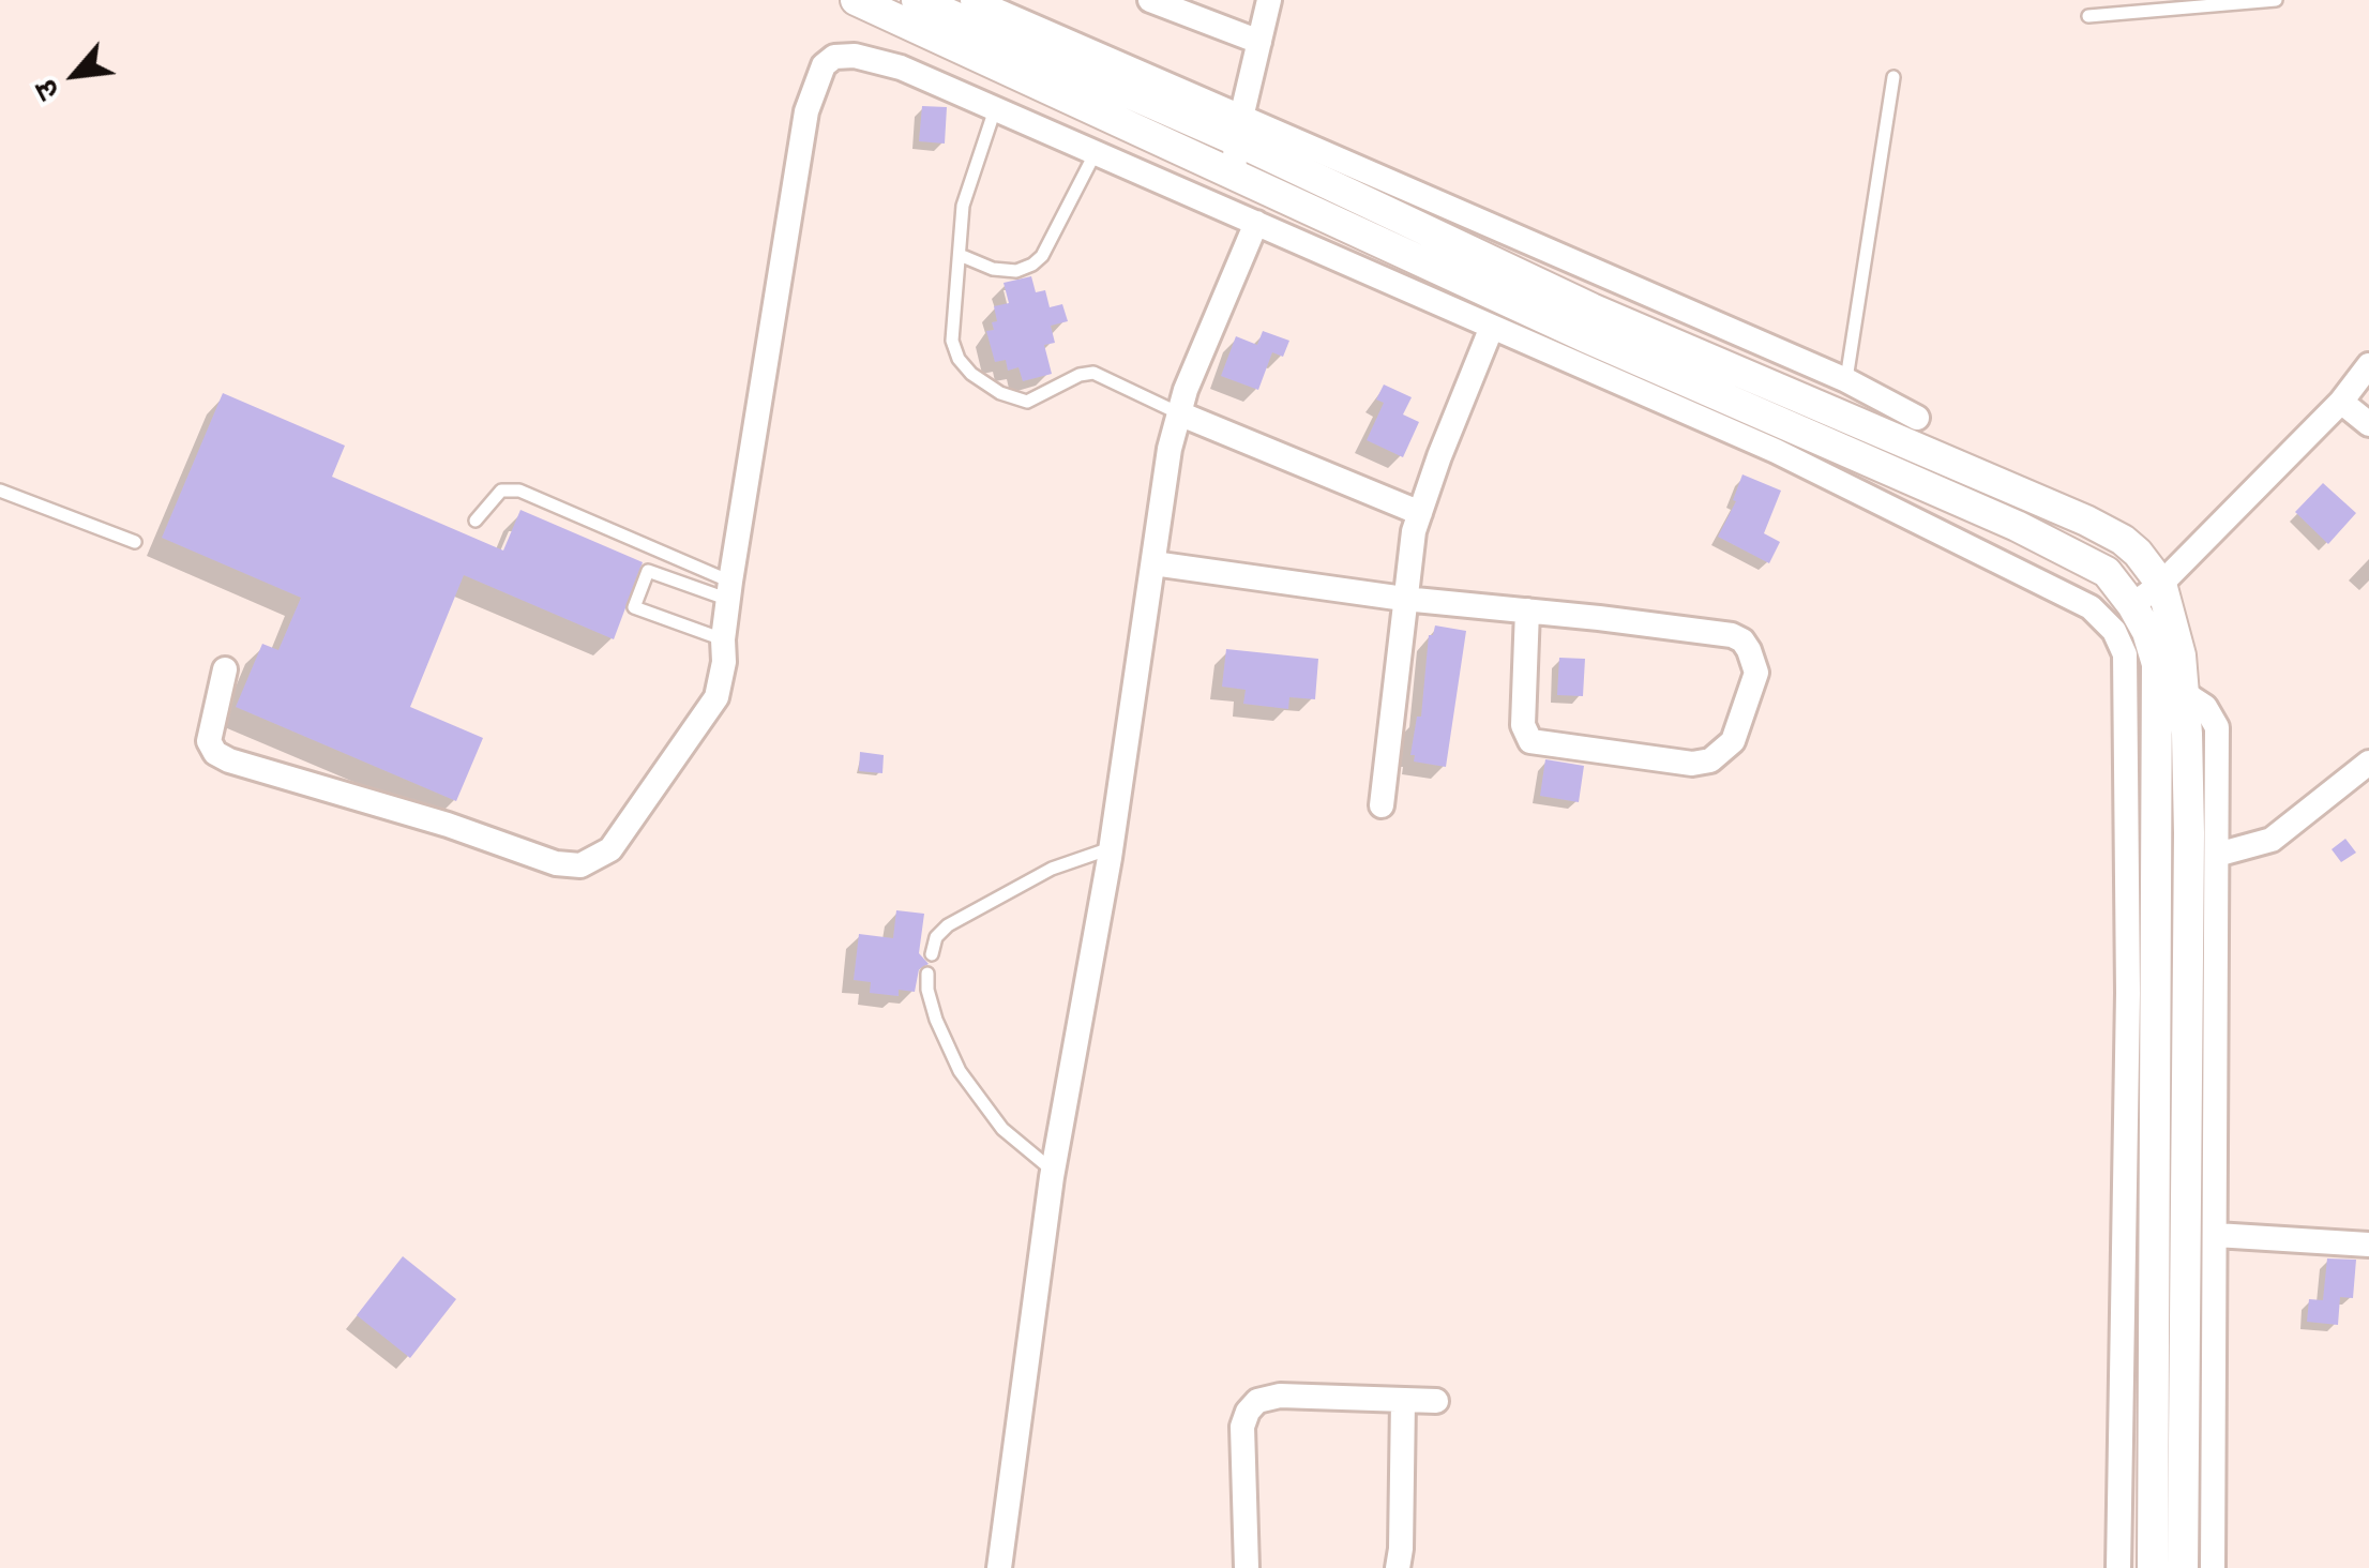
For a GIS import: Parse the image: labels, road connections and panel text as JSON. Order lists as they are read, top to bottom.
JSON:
{
  "north": "bottom left"
}
